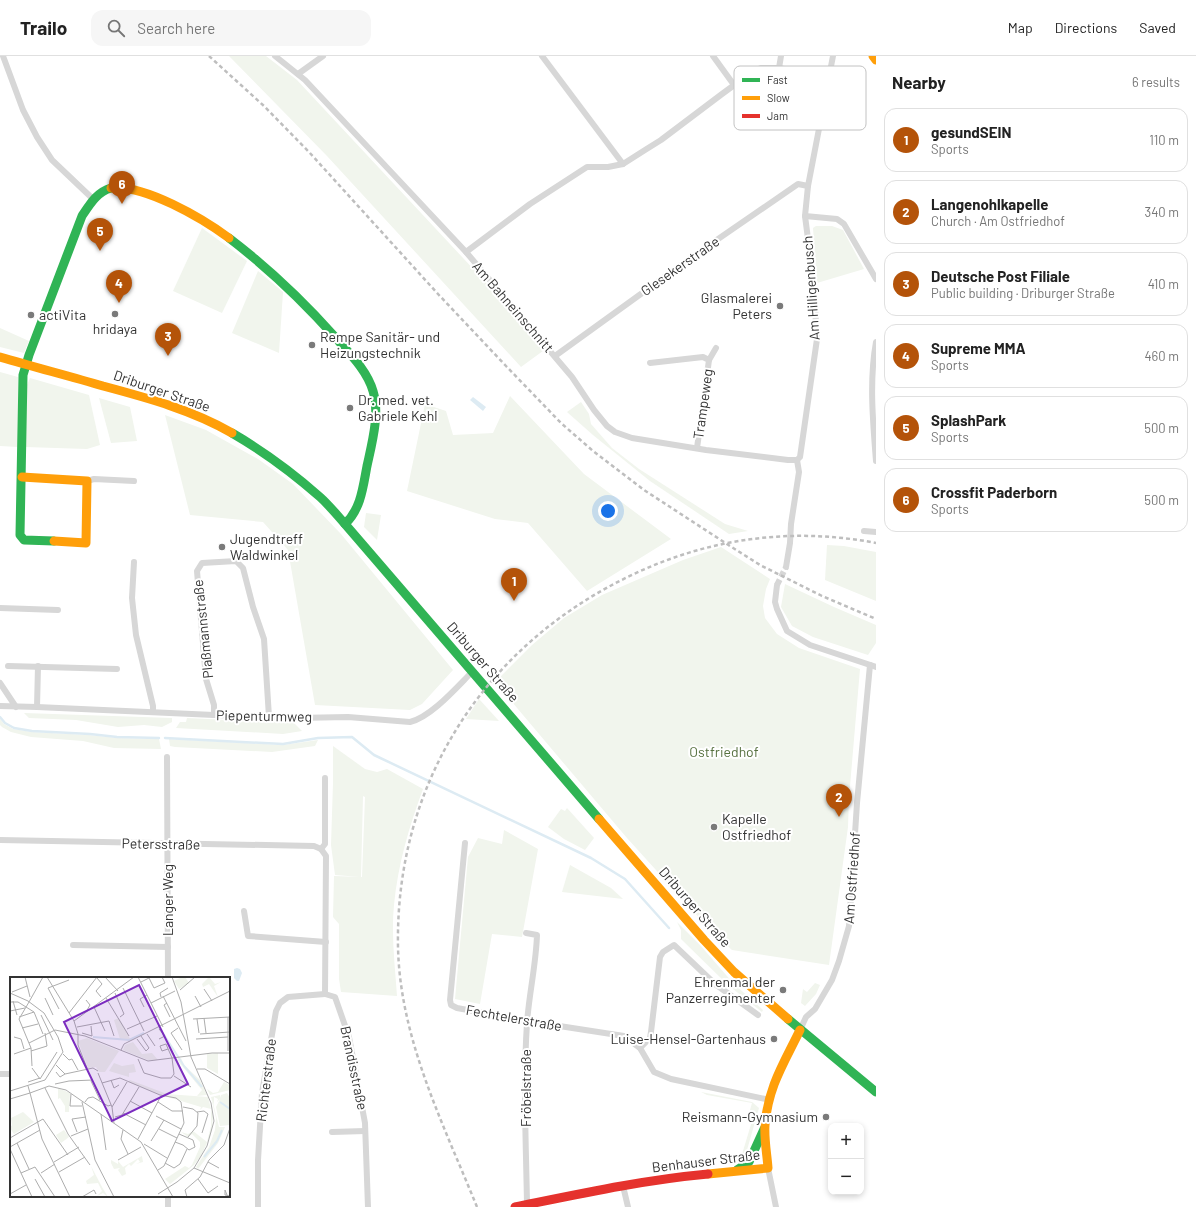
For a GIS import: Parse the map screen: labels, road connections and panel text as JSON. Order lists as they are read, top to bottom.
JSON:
{
  "streets": {
    "main road": ["Driburger Straße", "Benhauser Straße"],
    "street": [
      "Glesekerstraße",
      "Am Hilligenbusch",
      "Am Bahneinschnitt",
      "Trampeweg",
      "Plaßmannstraße",
      "Piepenturmweg",
      "Petersstraße",
      "Am Ostfriedhof",
      "Langer Weg",
      "Fechtelerstraße",
      "Brandisstraße",
      "Richterstraße",
      "Fröbelstraße"
    ]
  },
  "crossings": [
    ["Glesekerstraße", "Am Hilligenbusch"],
    ["Glesekerstraße", "Am Bahneinschnitt"],
    ["Am Hilligenbusch", "Am Bahneinschnitt"],
    ["Am Bahneinschnitt", "Trampeweg"],
    ["Driburger Straße", "Piepenturmweg"],
    ["Driburger Straße", "Am Ostfriedhof"],
    ["Driburger Straße", "Benhauser Straße"],
    ["Plaßmannstraße", "Piepenturmweg"],
    ["Petersstraße", "Langer Weg"],
    ["Am Ostfriedhof", "Benhauser Straße"],
    ["Fechtelerstraße", "Fröbelstraße"],
    ["Fechtelerstraße", "Benhauser Straße"],
    ["Brandisstraße", "Richterstraße"],
    ["Fröbelstraße", "Benhauser Straße"]
  ],
  "parks": ["Ostfriedhof"],
  "places": [
    "Glasmalerei Peters",
    "hridaya",
    "actiVita",
    "Rempe Sanitär- und Heizungstechnik",
    "Dr. med. vet. Gabriele Kehl",
    "Jugendtreff Waldwinkel",
    "Kapelle Ostfriedhof",
    "Ehrenmal der Panzerregimenter",
    "Luise-Hensel-Gartenhaus",
    "Reismann-Gymnasium"
  ],
  "legend": ["Fast", "Slow", "Jam"],
  "page": {
    "header": "Trailo",
    "search": "Search here",
    "nav": ["Map", "Directions", "Saved"],
    "heading": ["Nearby", "6 results"],
    "list": [
      {
        "mark": "1",
        "name": "gesundSEIN",
        "note": "Sports",
        "value": "110 m"
      },
      {
        "mark": "2",
        "name": "Langenohlkapelle",
        "note": "Church · Am Ostfriedhof",
        "value": "340 m"
      },
      {
        "mark": "3",
        "name": "Deutsche Post Filiale",
        "note": "Public building · Driburger Straße",
        "value": "410 m"
      },
      {
        "mark": "4",
        "name": "Supreme MMA",
        "note": "Sports",
        "value": "460 m"
      },
      {
        "mark": "5",
        "name": "SplashPark",
        "note": "Sports",
        "value": "500 m"
      },
      {
        "mark": "6",
        "name": "Crossfit Paderborn",
        "note": "Sports",
        "value": "500 m"
      }
    ],
    "pins": [
      "6",
      "5",
      "4",
      "3",
      "1",
      "2"
    ],
    "map_buttons": ["+", "−"]
  }
}
